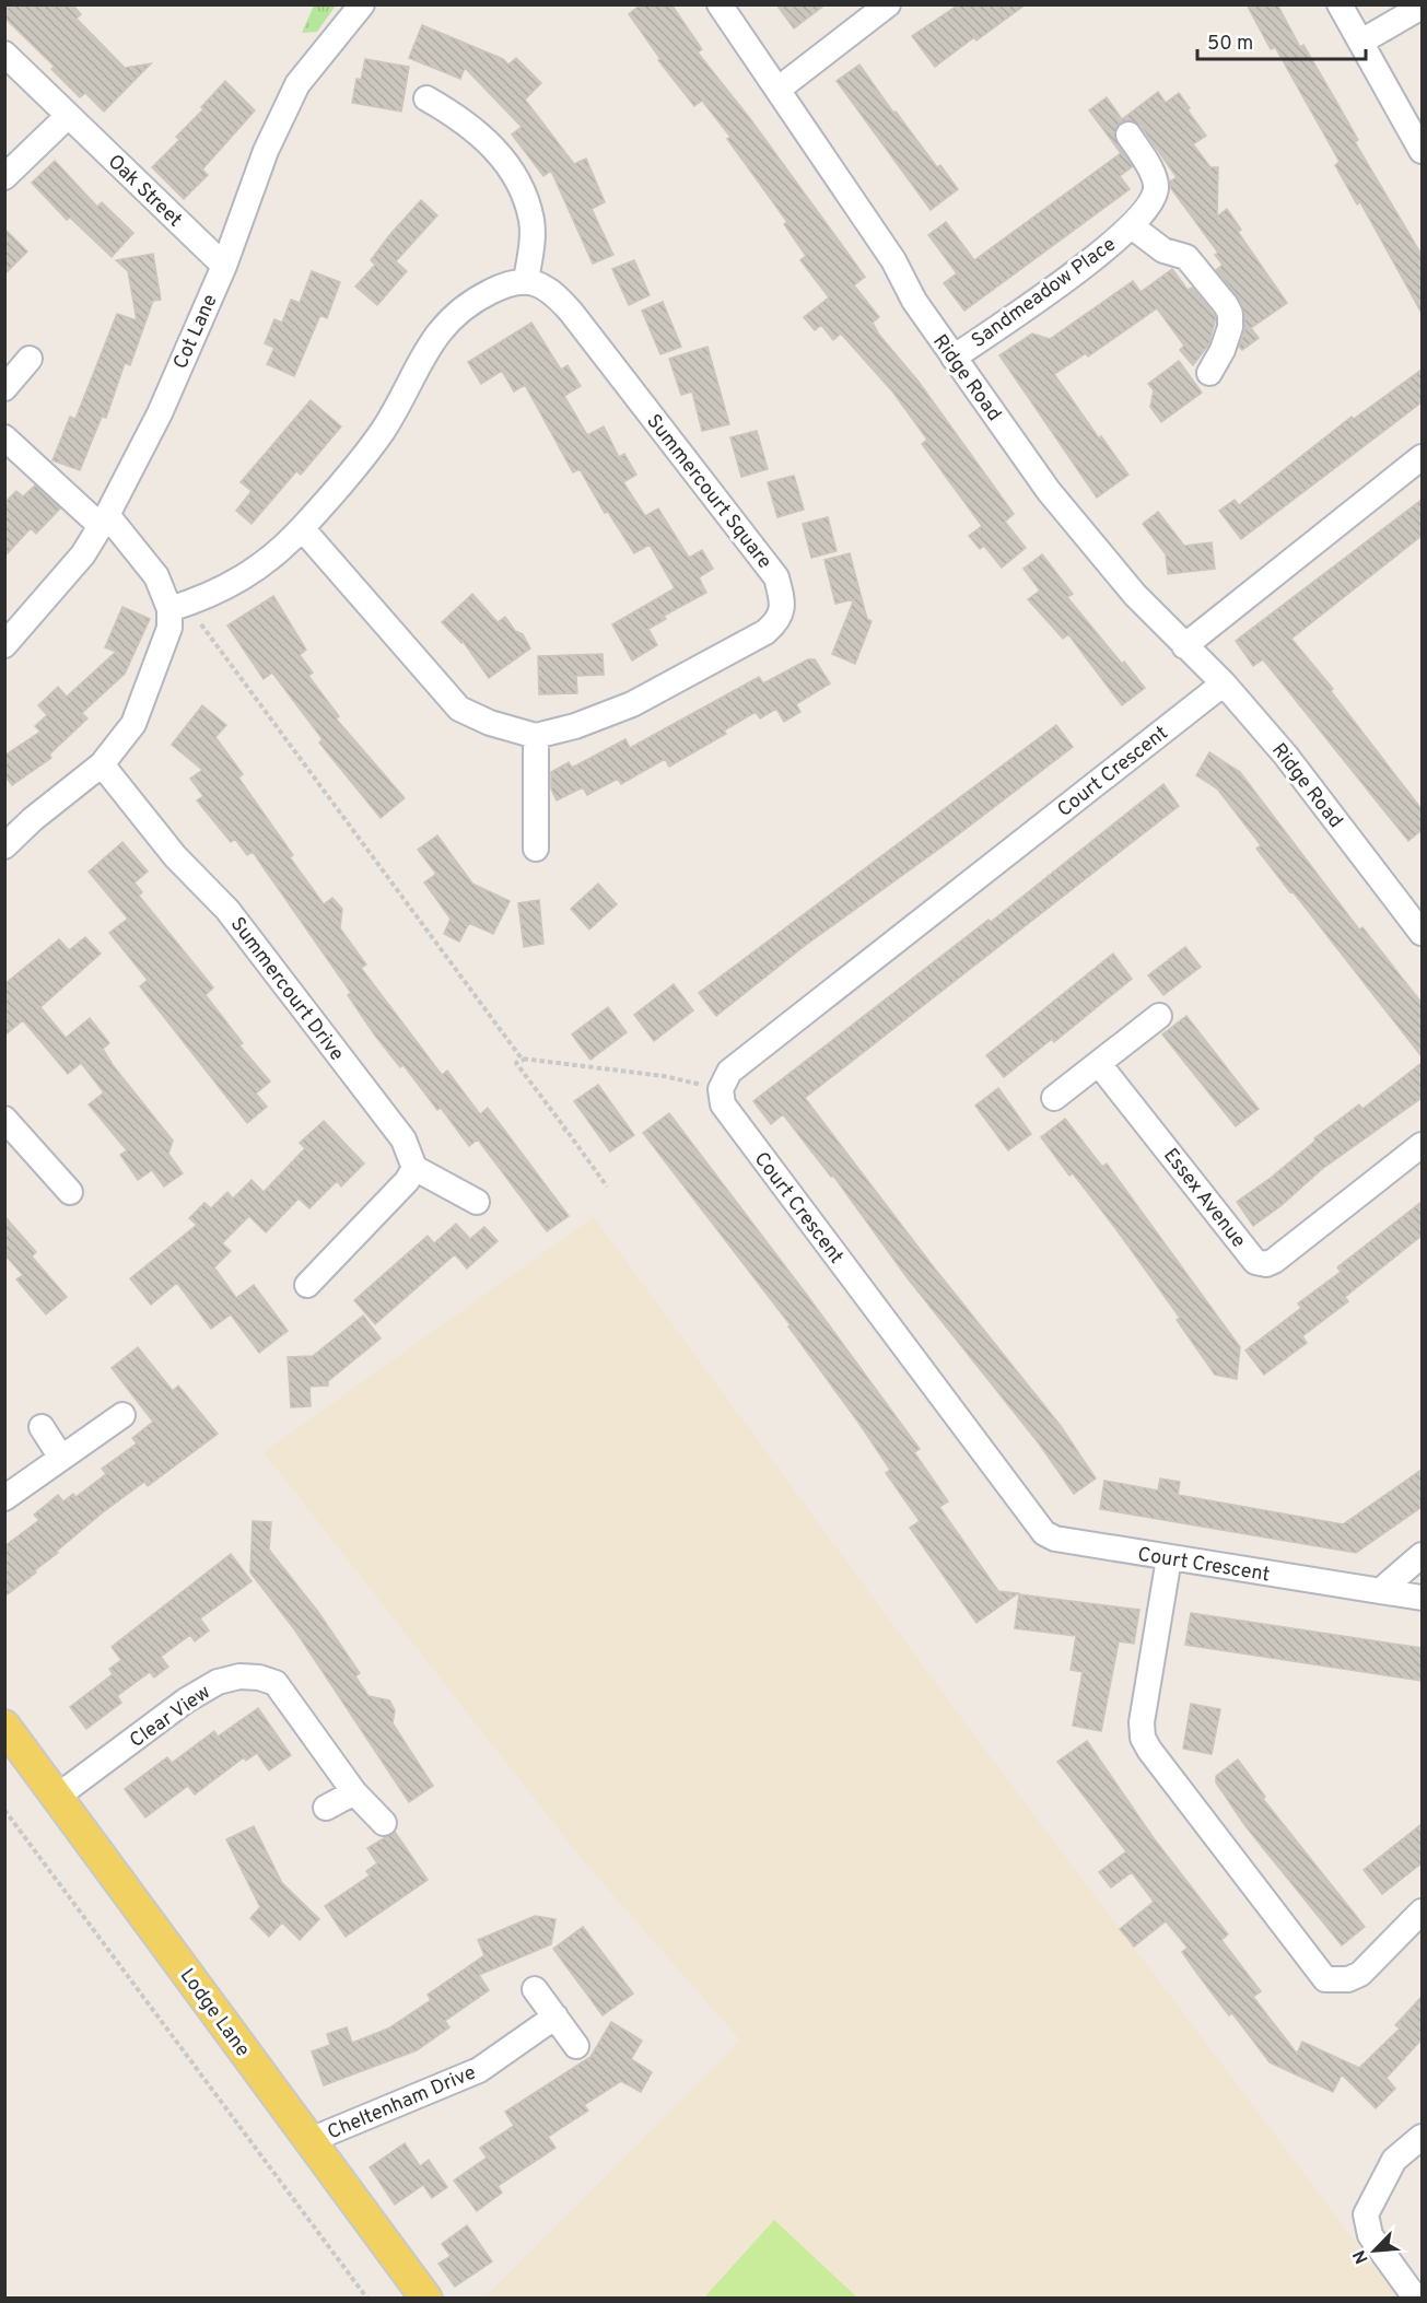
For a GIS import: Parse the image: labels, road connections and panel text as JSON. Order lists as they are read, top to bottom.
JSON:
{
  "streets": {
    "main road": ["Lodge Lane"],
    "street": [
      "Oak Street",
      "Sandmeadow Place",
      "Cot Lane",
      "Ridge Road",
      "Summercourt Square",
      "Court Crescent",
      "Summercourt Drive",
      "Essex Avenue",
      "Clear View",
      "Cheltenham Drive"
    ]
  },
  "crossings": [
    ["Oak Street", "Cot Lane"],
    ["Sandmeadow Place", "Ridge Road"],
    ["Ridge Road", "Court Crescent"],
    ["Clear View", "Lodge Lane"],
    ["Lodge Lane", "Cheltenham Drive"]
  ],
  "scale_bar": "50 m",
  "north": "bottom left"
}
